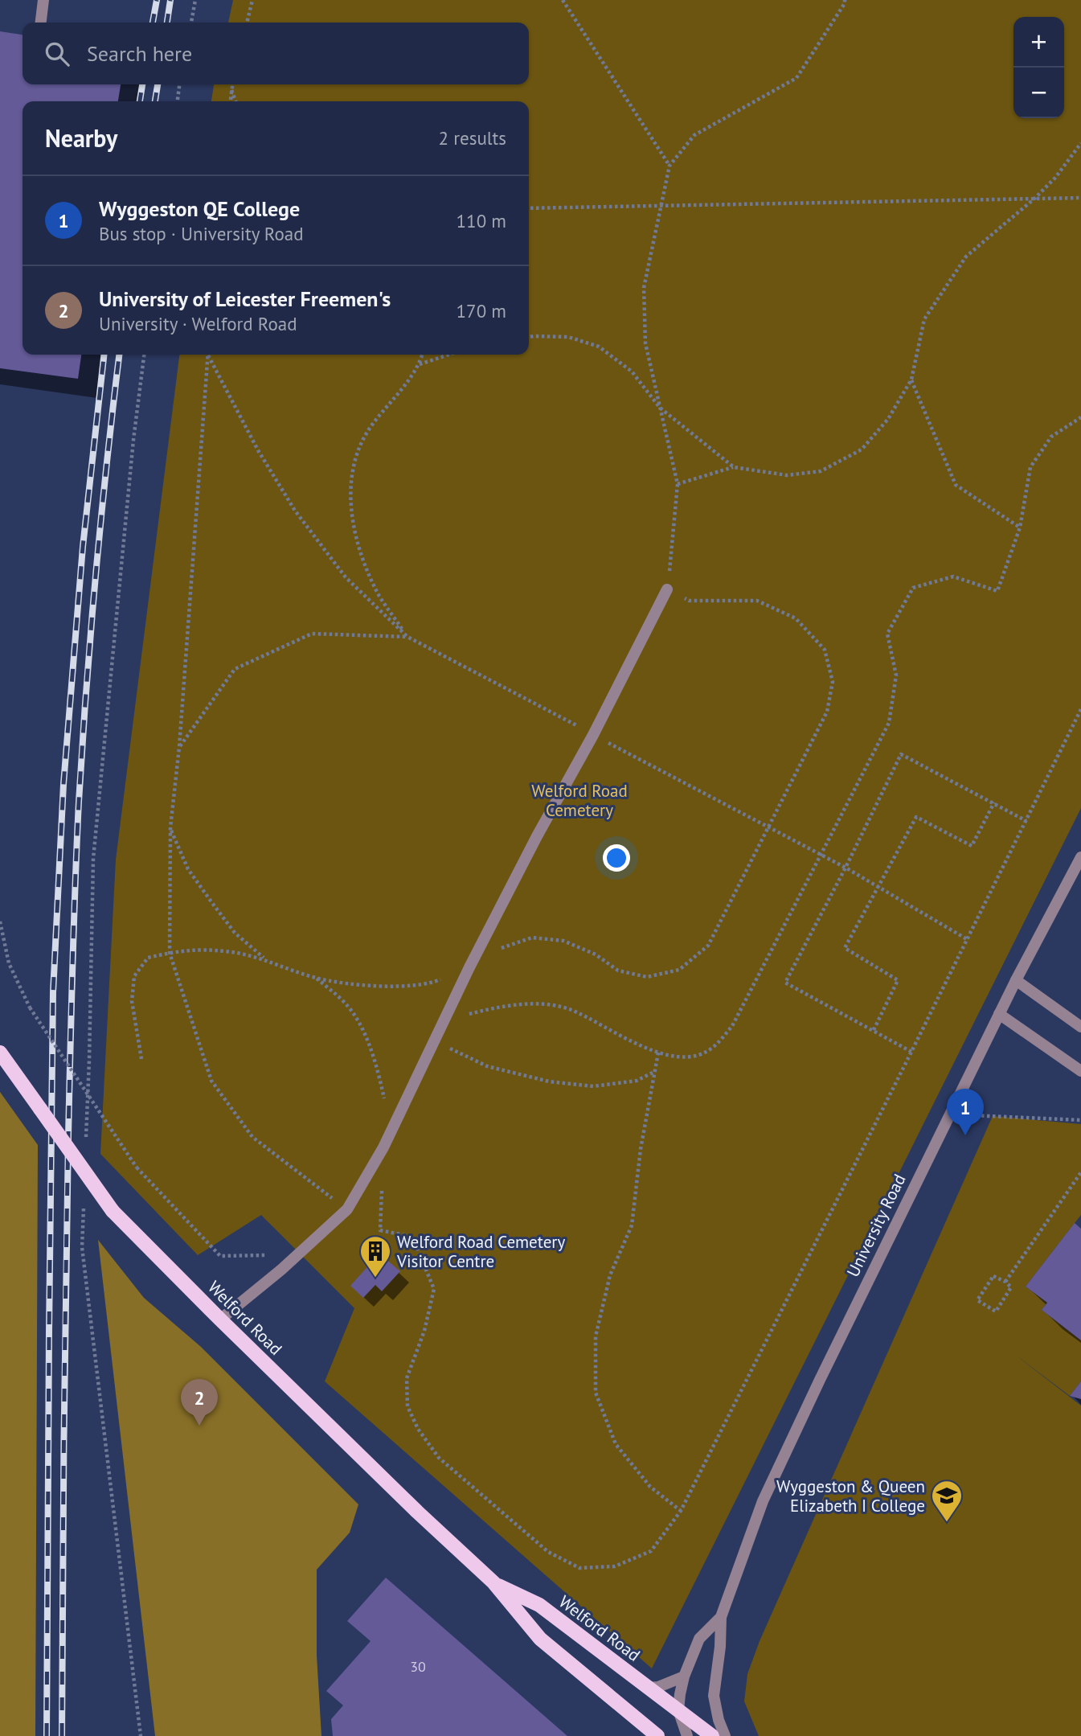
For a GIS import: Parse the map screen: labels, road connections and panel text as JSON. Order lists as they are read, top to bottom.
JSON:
{
  "streets": {
    "main road": ["Welford Road"],
    "street": ["University Road"]
  },
  "parks": ["Welford Road Cemetery"],
  "places": {
    "building": ["Welford Road Cemetery Visitor Centre"],
    "school or university": ["Wyggeston & Queen Elizabeth I College"]
  },
  "house_numbers": ["30"],
  "page": {
    "map_buttons": ["+", "−"],
    "search": "Search here",
    "heading": ["Nearby", "2 results"],
    "list": [
      {
        "mark": "1",
        "name": "Wyggeston QE College",
        "note": "Bus stop · University Road",
        "value": "110 m"
      },
      {
        "mark": "2",
        "name": "University of Leicester Freemen's",
        "note": "University · Welford Road",
        "value": "170 m"
      }
    ],
    "pins": ["1", "2"]
  }
}
